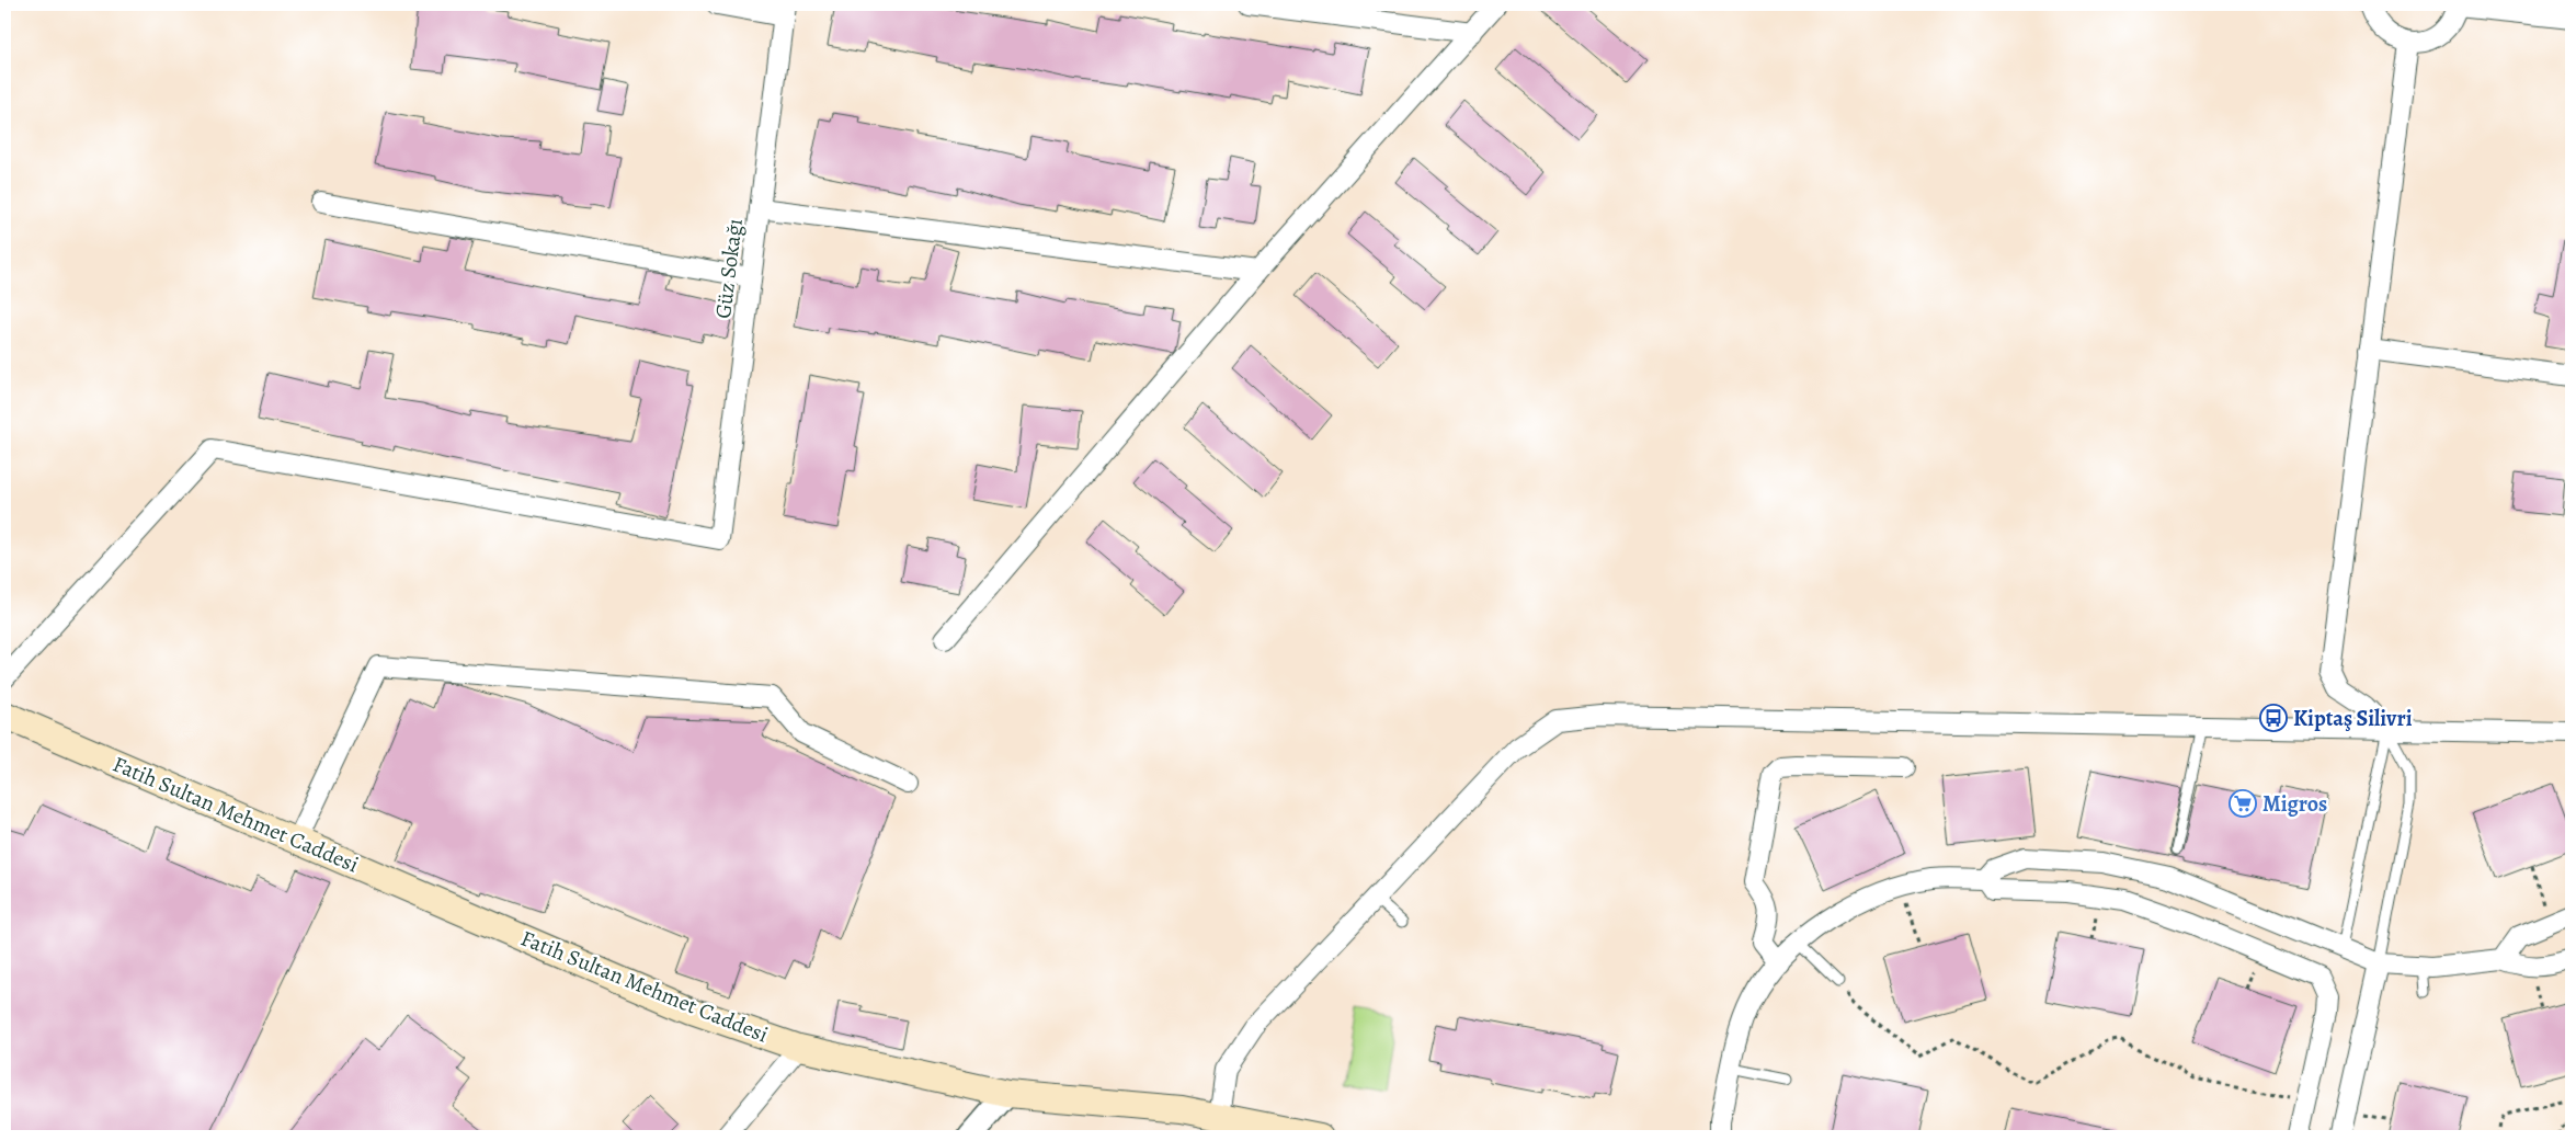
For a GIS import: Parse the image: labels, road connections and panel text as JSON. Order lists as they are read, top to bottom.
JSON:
{
  "streets": {
    "main road": ["Fatih Sultan Mehmet Caddesi"],
    "street": ["Güz Sokağı"]
  },
  "places": {
    "bus stop": ["Kiptaş Silivri"],
    "supermarket": ["Migros"]
  }
}
